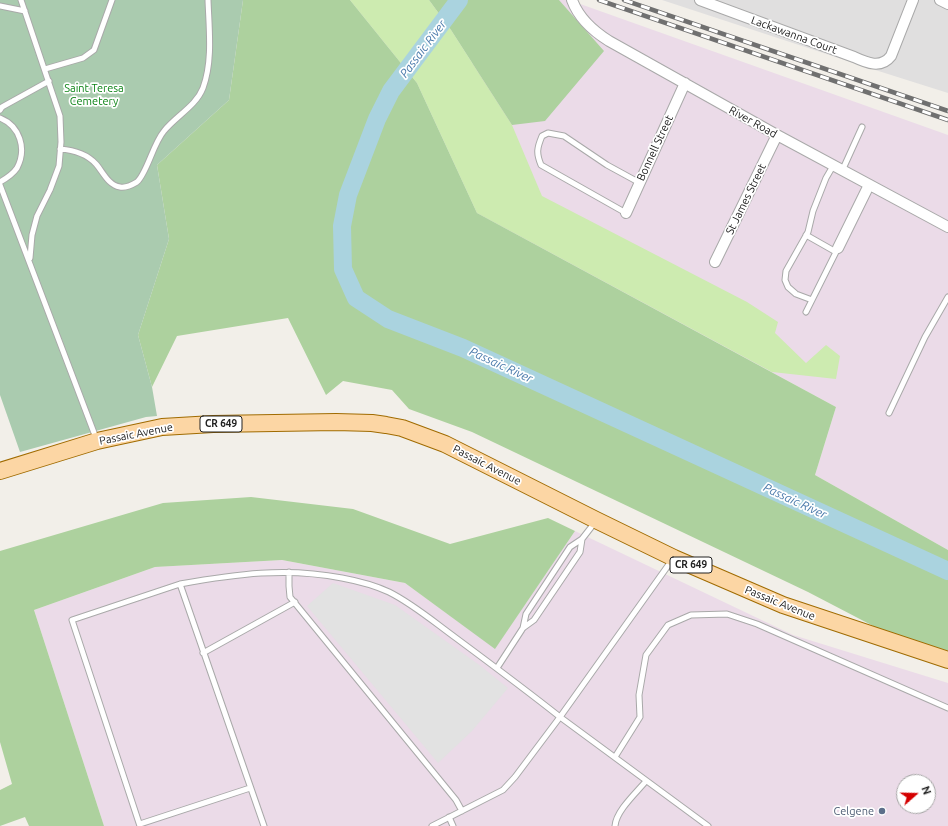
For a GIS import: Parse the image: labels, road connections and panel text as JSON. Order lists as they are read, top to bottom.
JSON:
{
  "streets": {
    "main road": ["CR 649", "Passaic Avenue"],
    "street": [
      "Lackawanna Court",
      "River Road",
      "Bonnell Street",
      "St James Street"
    ]
  },
  "crossings": [
    ["River Road", "Bonnell Street"],
    ["River Road", "St James Street"]
  ],
  "water": ["Passaic River"],
  "parks": ["Saint Teresa Cemetery"],
  "places": ["Celgene"],
  "north": "right"
}
